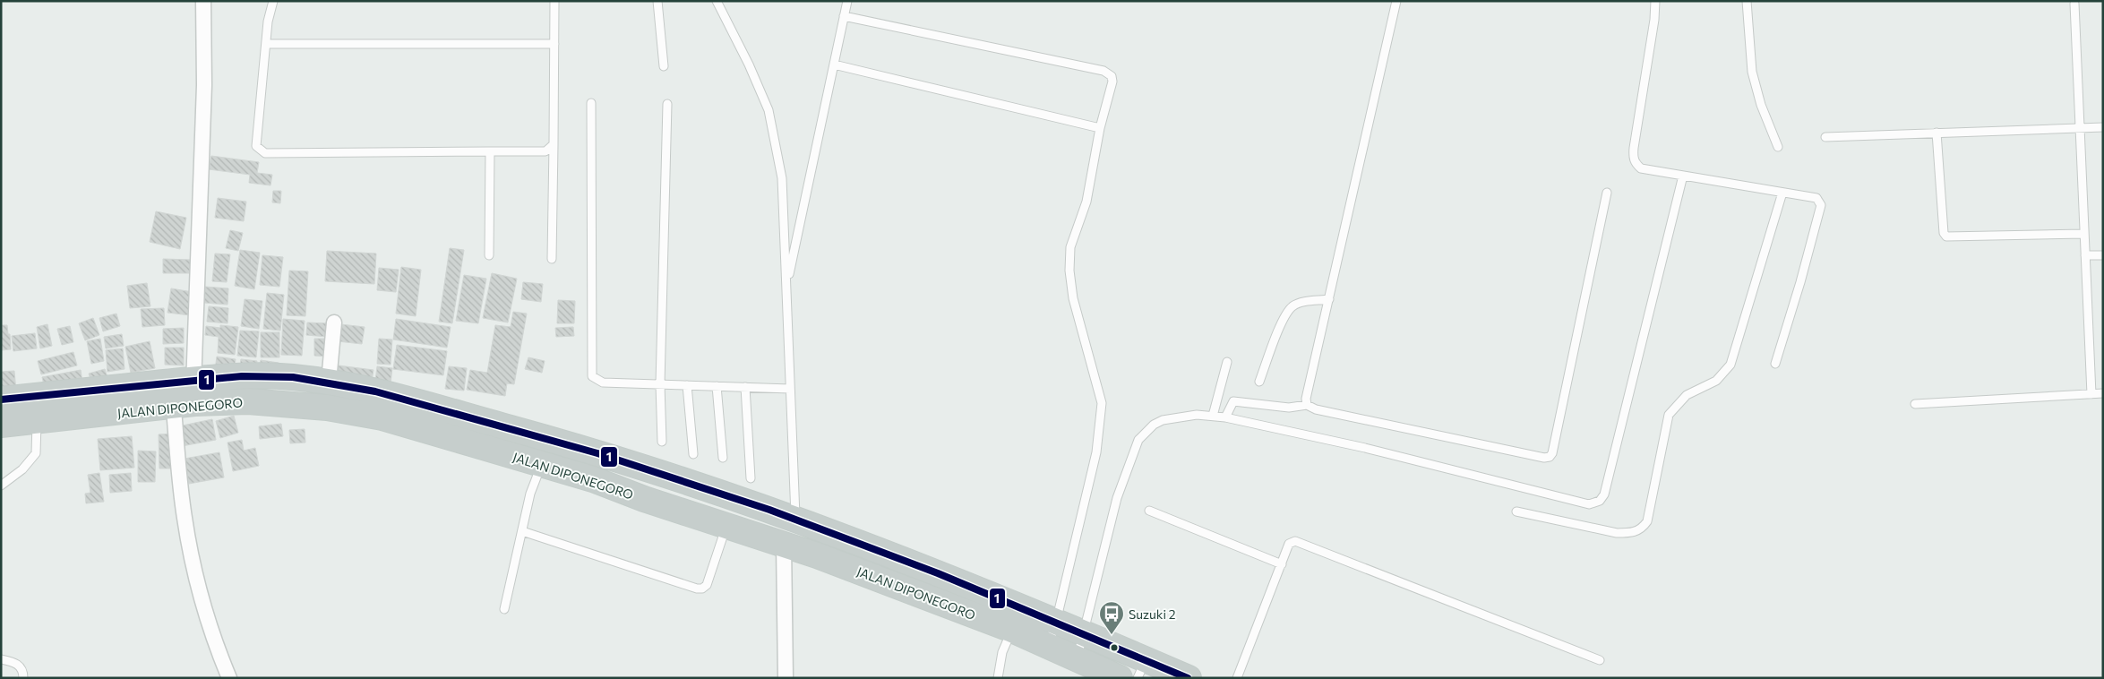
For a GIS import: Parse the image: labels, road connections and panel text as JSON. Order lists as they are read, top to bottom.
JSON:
{
  "streets": {
    "highway": ["JALAN DIPONEGORO"]
  },
  "places": {
    "bus stop": ["Suzuki 2"]
  },
  "lines": ["transit line 1"]
}
